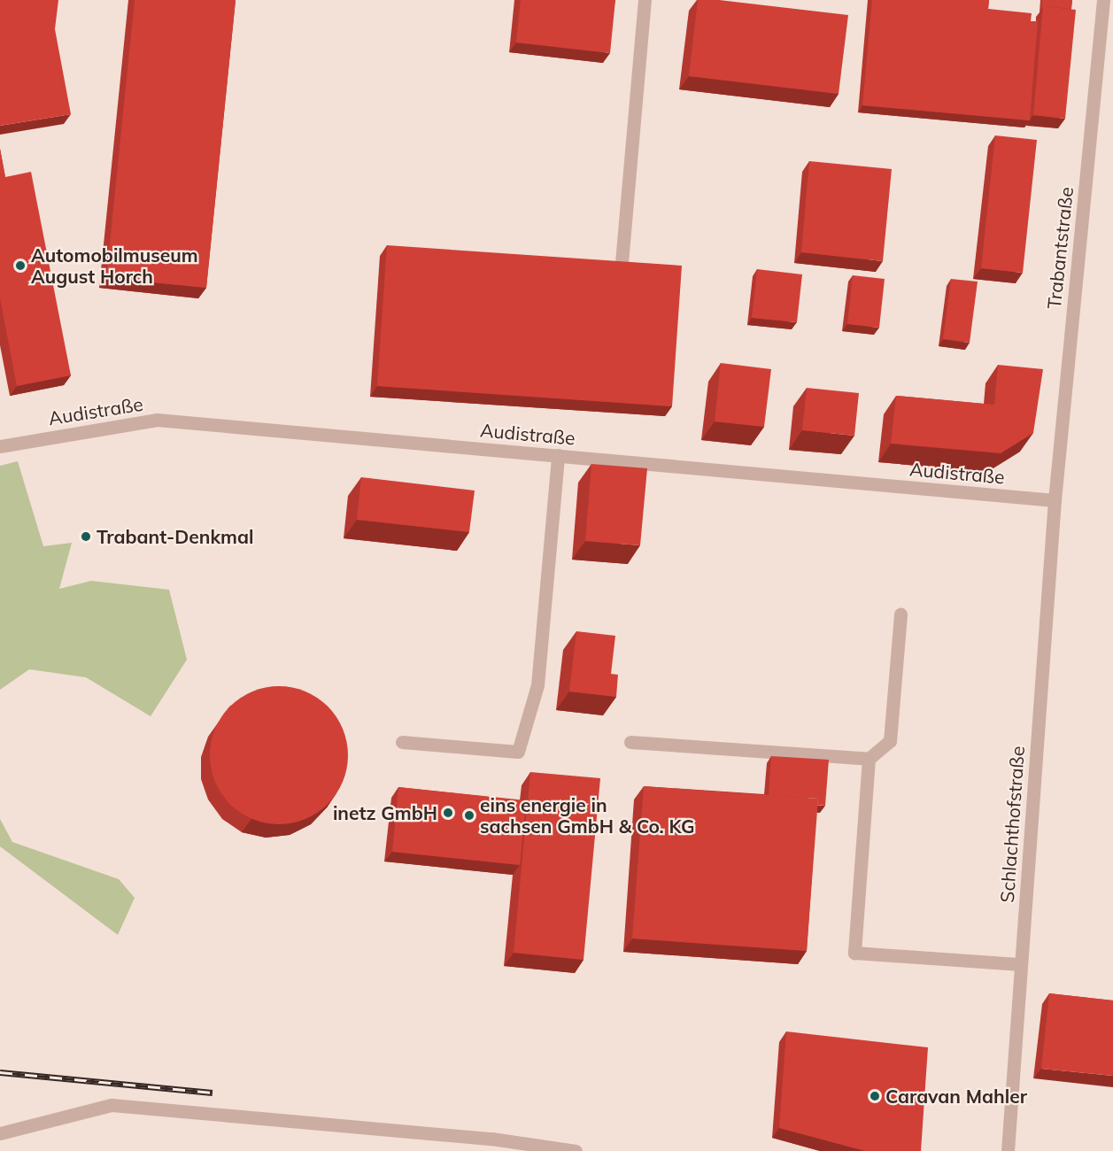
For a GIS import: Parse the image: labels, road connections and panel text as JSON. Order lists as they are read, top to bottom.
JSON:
{
  "streets": {
    "street": ["Trabantstraße", "Audistraße", "Schlachthofstraße"]
  },
  "crossings": [
    ["Trabantstraße", "Audistraße"],
    ["Trabantstraße", "Schlachthofstraße"],
    ["Audistraße", "Schlachthofstraße"]
  ],
  "places": [
    "Automobilmuseum August Horch",
    "Trabant-Denkmal",
    "inetz GmbH",
    "eins energie in sachsen GmbH & Co. KG",
    "Caravan Mahler"
  ]
}
